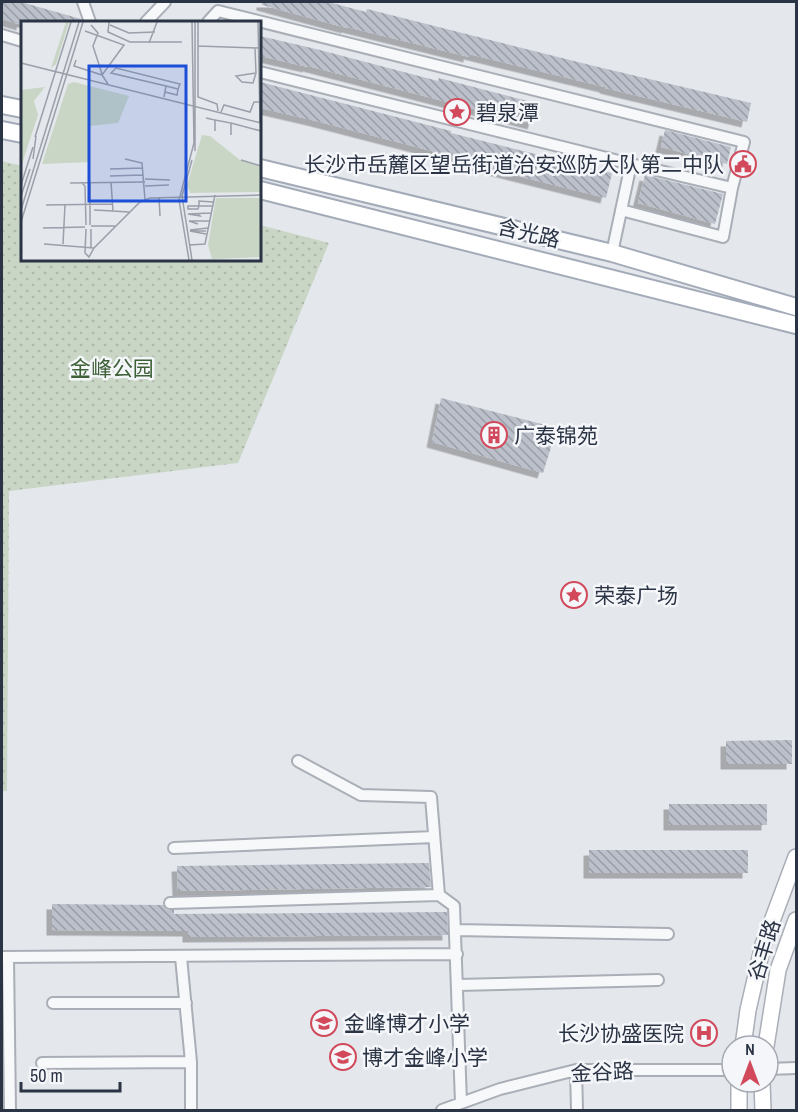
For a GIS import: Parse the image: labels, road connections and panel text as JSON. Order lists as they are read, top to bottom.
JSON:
{
  "streets": {
    "main road": ["含光路"],
    "street": ["谷丰路", "金谷路"]
  },
  "parks": ["金峰公园"],
  "places": {
    "place": ["碧泉潭", "荣泰广场"],
    "public building": ["长沙市岳麓区望岳街道治安巡防大队第二中队"],
    "building": ["广泰锦苑"],
    "school or university": ["金峰博才小学", "博才金峰小学"],
    "hospital": ["长沙协盛医院"]
  },
  "scale_bar": "50 m",
  "north": "top"
}
